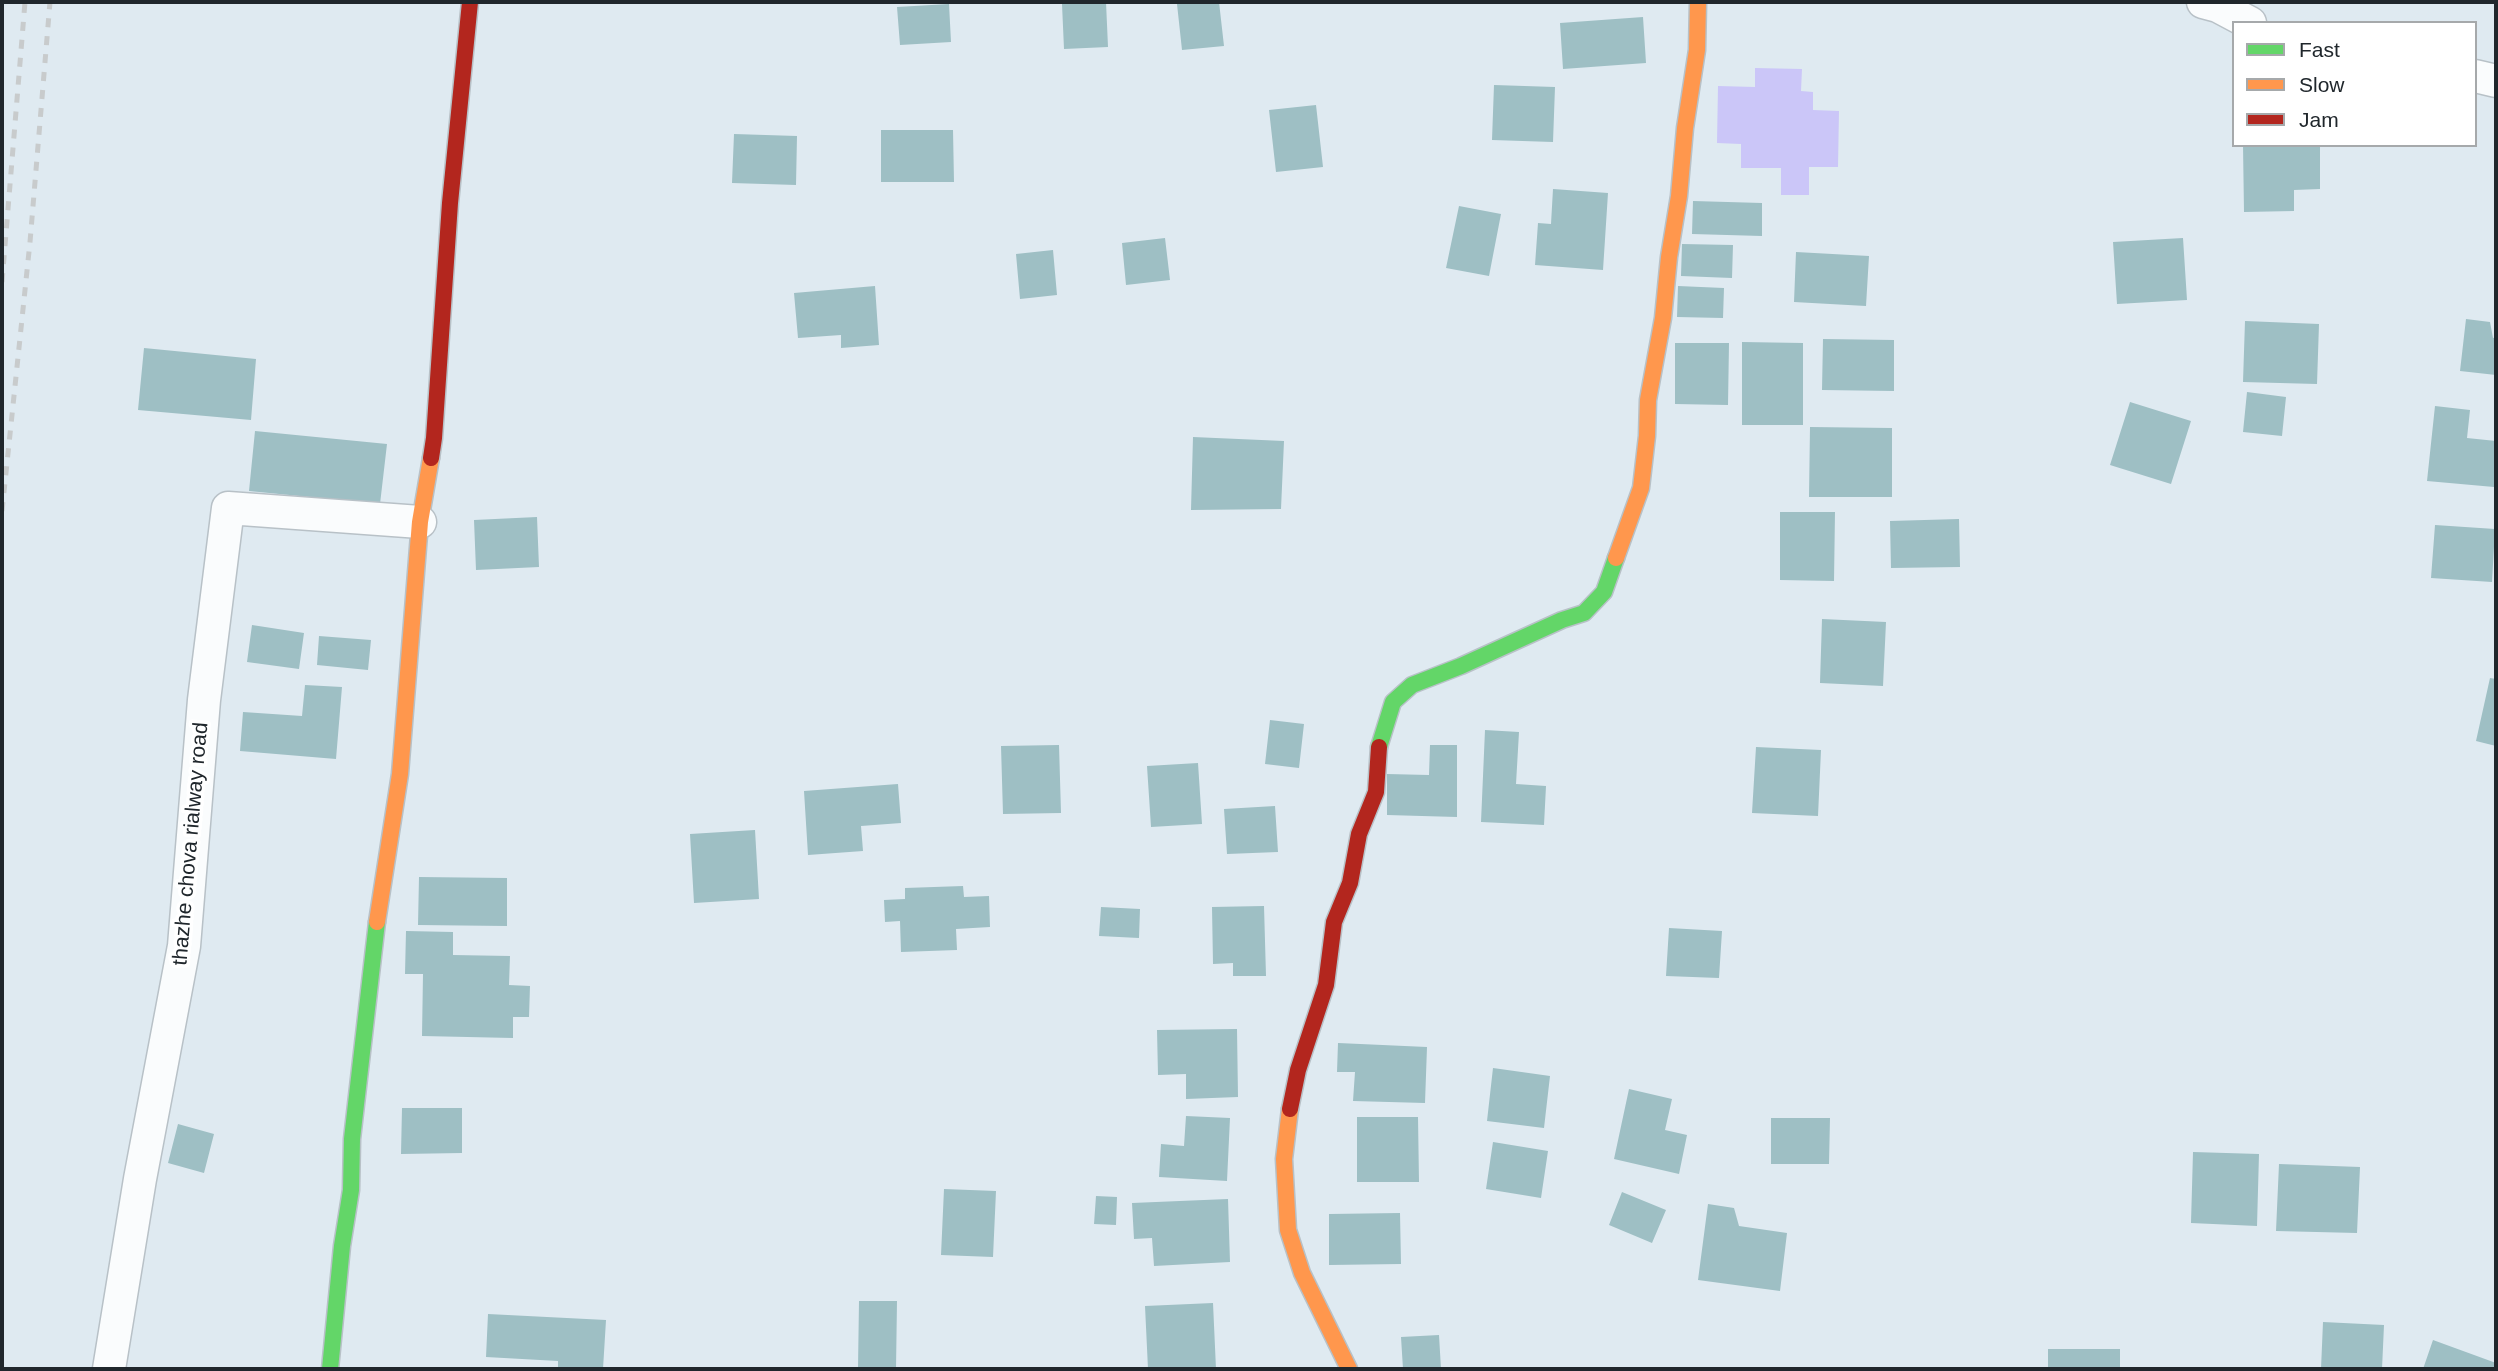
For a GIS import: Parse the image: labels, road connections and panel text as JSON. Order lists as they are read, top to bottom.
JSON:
{
  "streets": {
    "street": ["thazhe chova rialway road"]
  },
  "legend": ["Fast", "Slow", "Jam"]
}
